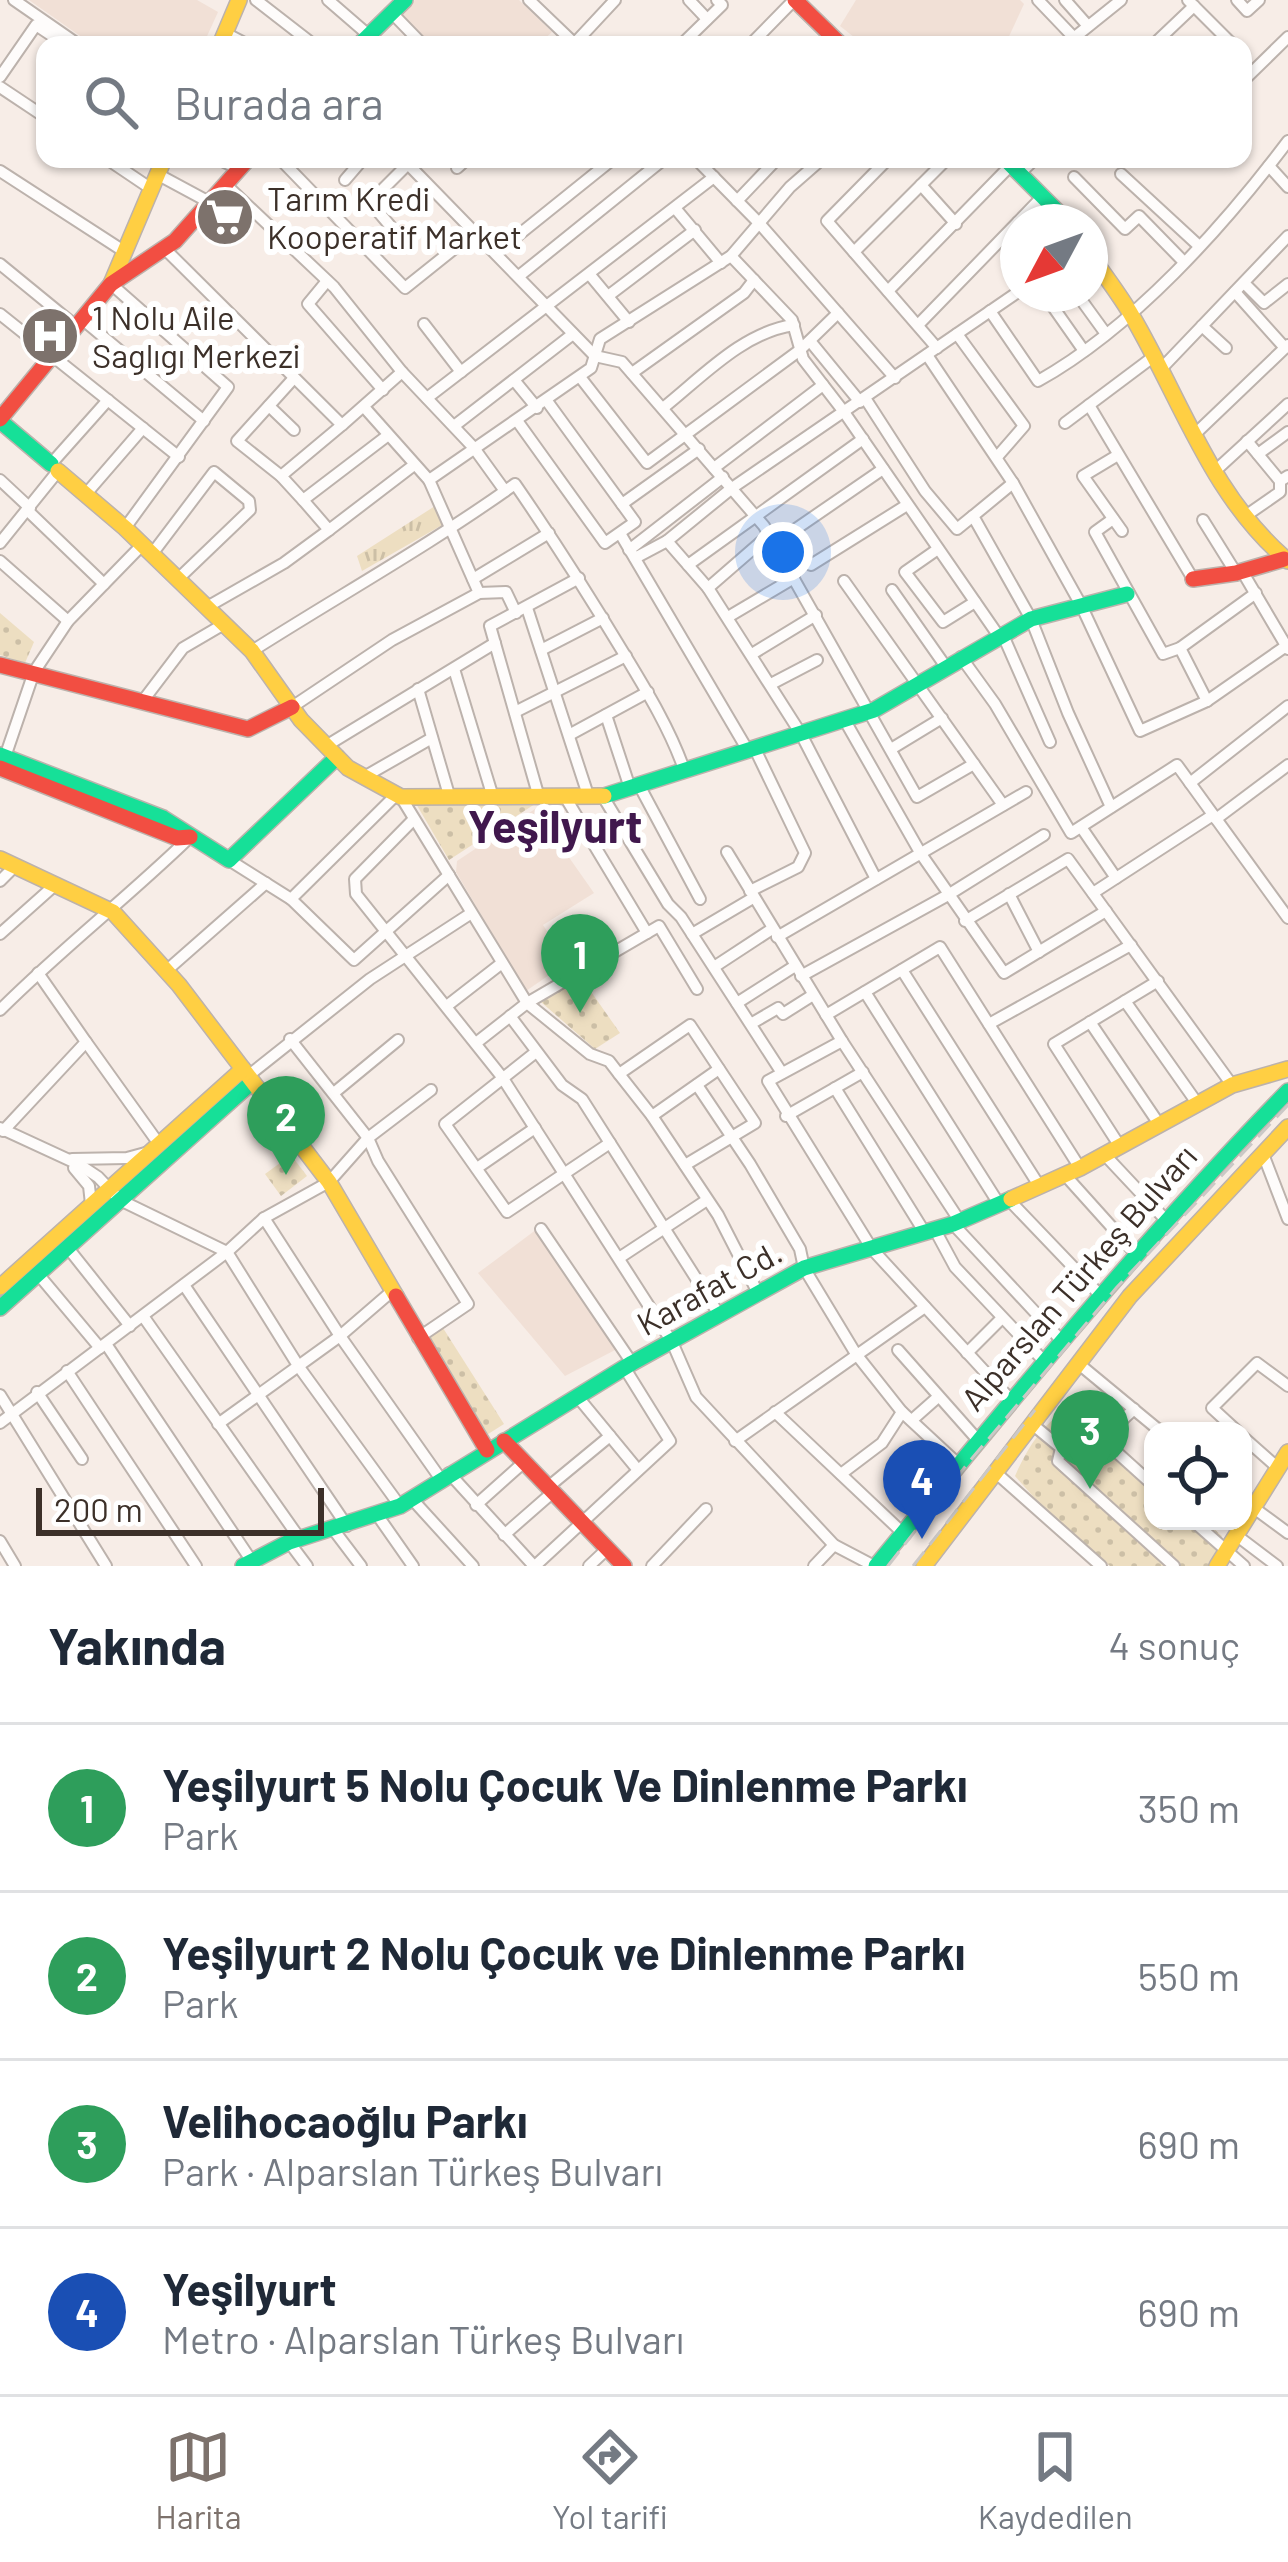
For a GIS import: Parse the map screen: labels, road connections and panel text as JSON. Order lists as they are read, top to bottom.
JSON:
{
  "streets": {
    "main road": ["Alparslan Türkeş Bulvarı", "Karafat Cd."]
  },
  "districts": ["Yeşilyurt"],
  "places": {
    "supermarket": ["Tarım Kredi Kooperatif Market"],
    "hospital": ["1 Nolu Aile Saglıgı Merkezi"]
  },
  "scale_bar": "200 m",
  "north": "bottom left",
  "page": {
    "search": "Burada ara",
    "pins": [
      "1",
      "2",
      "3",
      "4"
    ],
    "scale": "200 m",
    "heading": ["Yakında", "4 sonuç"],
    "list": [
      {
        "mark": "1",
        "name": "Yeşilyurt 5 Nolu Çocuk Ve Dinlenme Parkı",
        "note": "Park",
        "value": "350 m"
      },
      {
        "mark": "2",
        "name": "Yeşilyurt 2 Nolu Çocuk ve Dinlenme Parkı",
        "note": "Park",
        "value": "550 m"
      },
      {
        "mark": "3",
        "name": "Velihocaoğlu Parkı",
        "note": "Park · Alparslan Türkeş Bulvarı",
        "value": "690 m"
      },
      {
        "mark": "4",
        "name": "Yeşilyurt",
        "note": "Metro · Alparslan Türkeş Bulvarı",
        "value": "690 m"
      }
    ],
    "nav": ["Harita", "Yol tarifi", "Kaydedilen"]
  }
}
